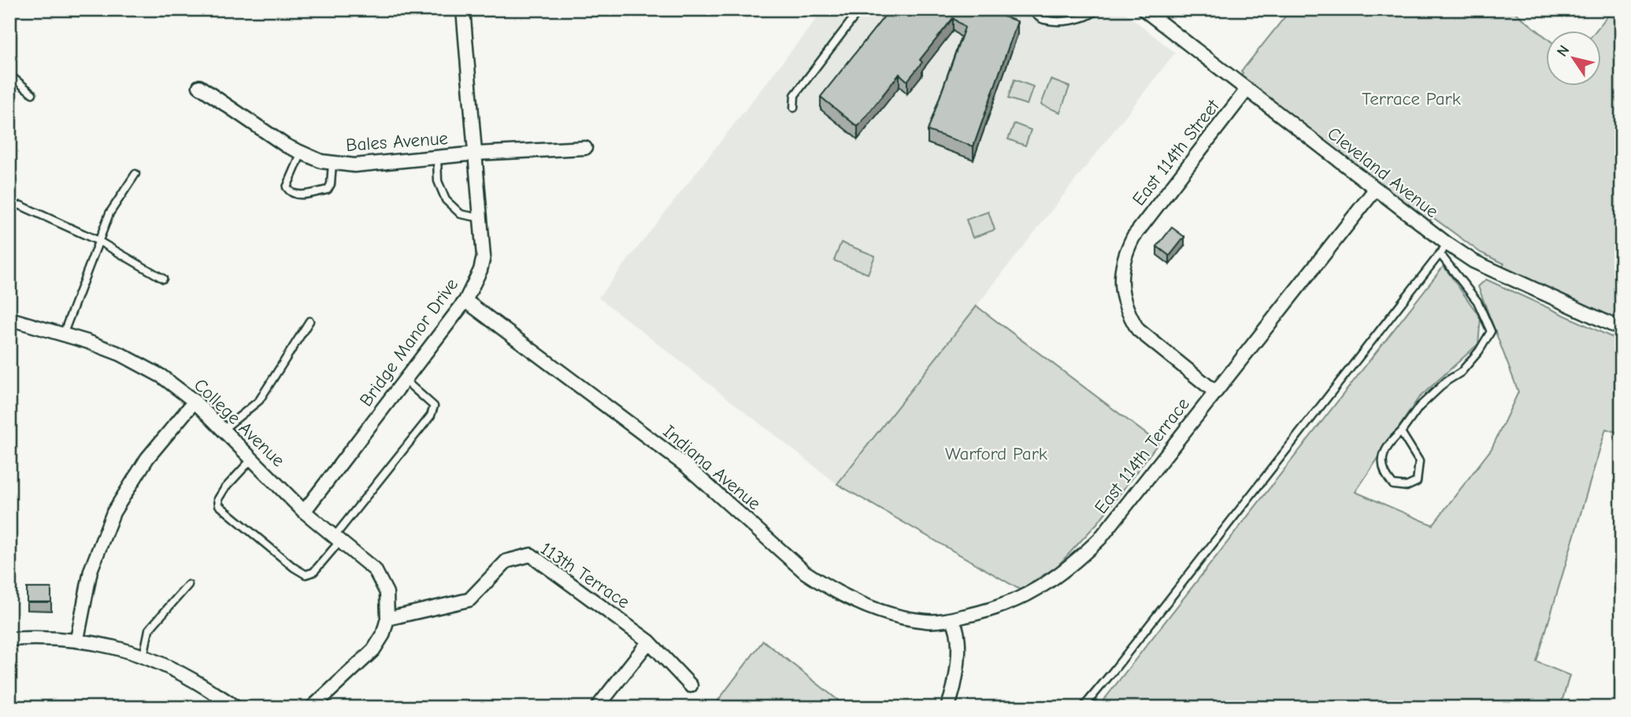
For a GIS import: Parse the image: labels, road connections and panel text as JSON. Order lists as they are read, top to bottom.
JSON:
{
  "streets": {
    "street": [
      "Bales Avenue",
      "East 114th Street",
      "Cleveland Avenue",
      "Bridge Manor Drive",
      "College Avenue",
      "East 114th Terrace",
      "Indiana Avenue",
      "113th Terrace"
    ]
  },
  "crossings": [
    ["Bales Avenue", "Bridge Manor Drive"],
    ["East 114th Street", "Cleveland Avenue"],
    ["East 114th Street", "East 114th Terrace"],
    ["Cleveland Avenue", "East 114th Terrace"],
    ["Bridge Manor Drive", "College Avenue"],
    ["Bridge Manor Drive", "Indiana Avenue"],
    ["College Avenue", "113th Terrace"],
    ["East 114th Terrace", "Indiana Avenue"]
  ],
  "parks": ["Terrace Park", "Warford Park"],
  "north": "top left"
}
